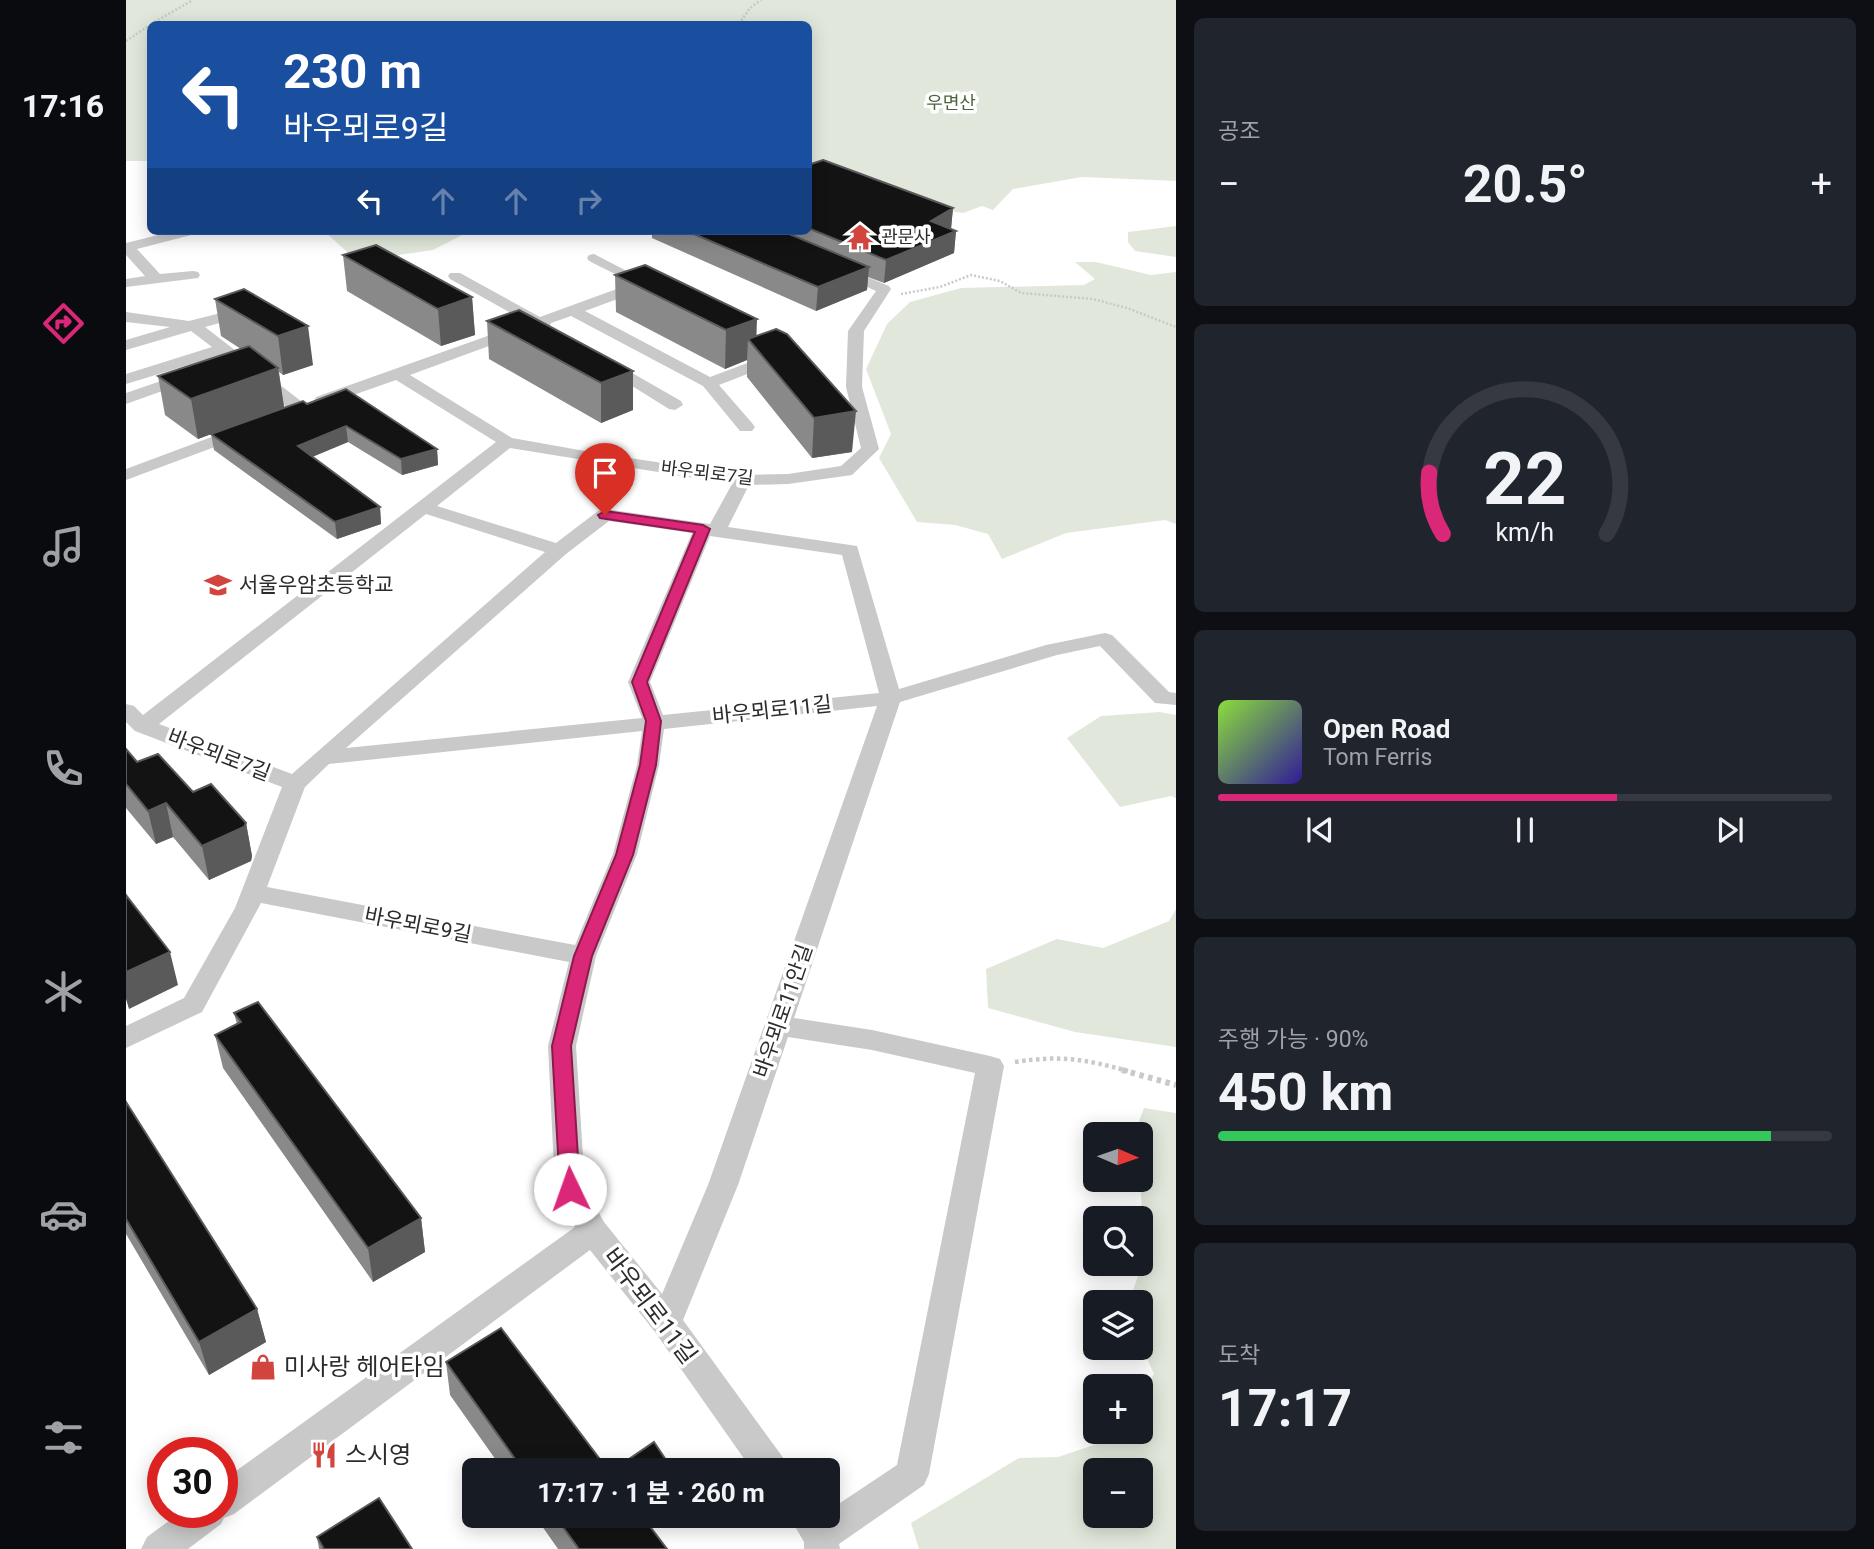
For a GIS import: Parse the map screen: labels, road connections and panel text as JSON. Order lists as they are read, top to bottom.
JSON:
{
  "streets": {
    "street": [
      "바우뫼로7길",
      "바우뫼로11길",
      "바우뫼로9길",
      "바우뫼로11안길"
    ]
  },
  "crossings": [
    ["바우뫼로7길", "바우뫼로11길"],
    ["바우뫼로11길", "바우뫼로9길"],
    ["바우뫼로11길", "바우뫼로11안길"]
  ],
  "parks": ["우면산"],
  "places": {
    "temple": ["관문사"],
    "school or university": ["서울우암초등학교"],
    "shop": ["미사랑 헤어타임"],
    "restaurant": ["스시영"]
  },
  "north": "right",
  "page": {
    "tabs": "17:16",
    "tile": [
      "공조",
      ["주행 가능 · 90%", "450 km"],
      ["도착", "17:17"]
    ],
    "turn": ["230 m", "바우뫼로9길"],
    "heat": ["−", "20.5°", "+"],
    "song": ["Open Road", "Tom Ferris"],
    "map_buttons": ["+", "−"],
    "limit": "30",
    "trip": "17:17 · 1 분 · 260 m",
    "gauge": ["22", "km/h"]
  }
}
